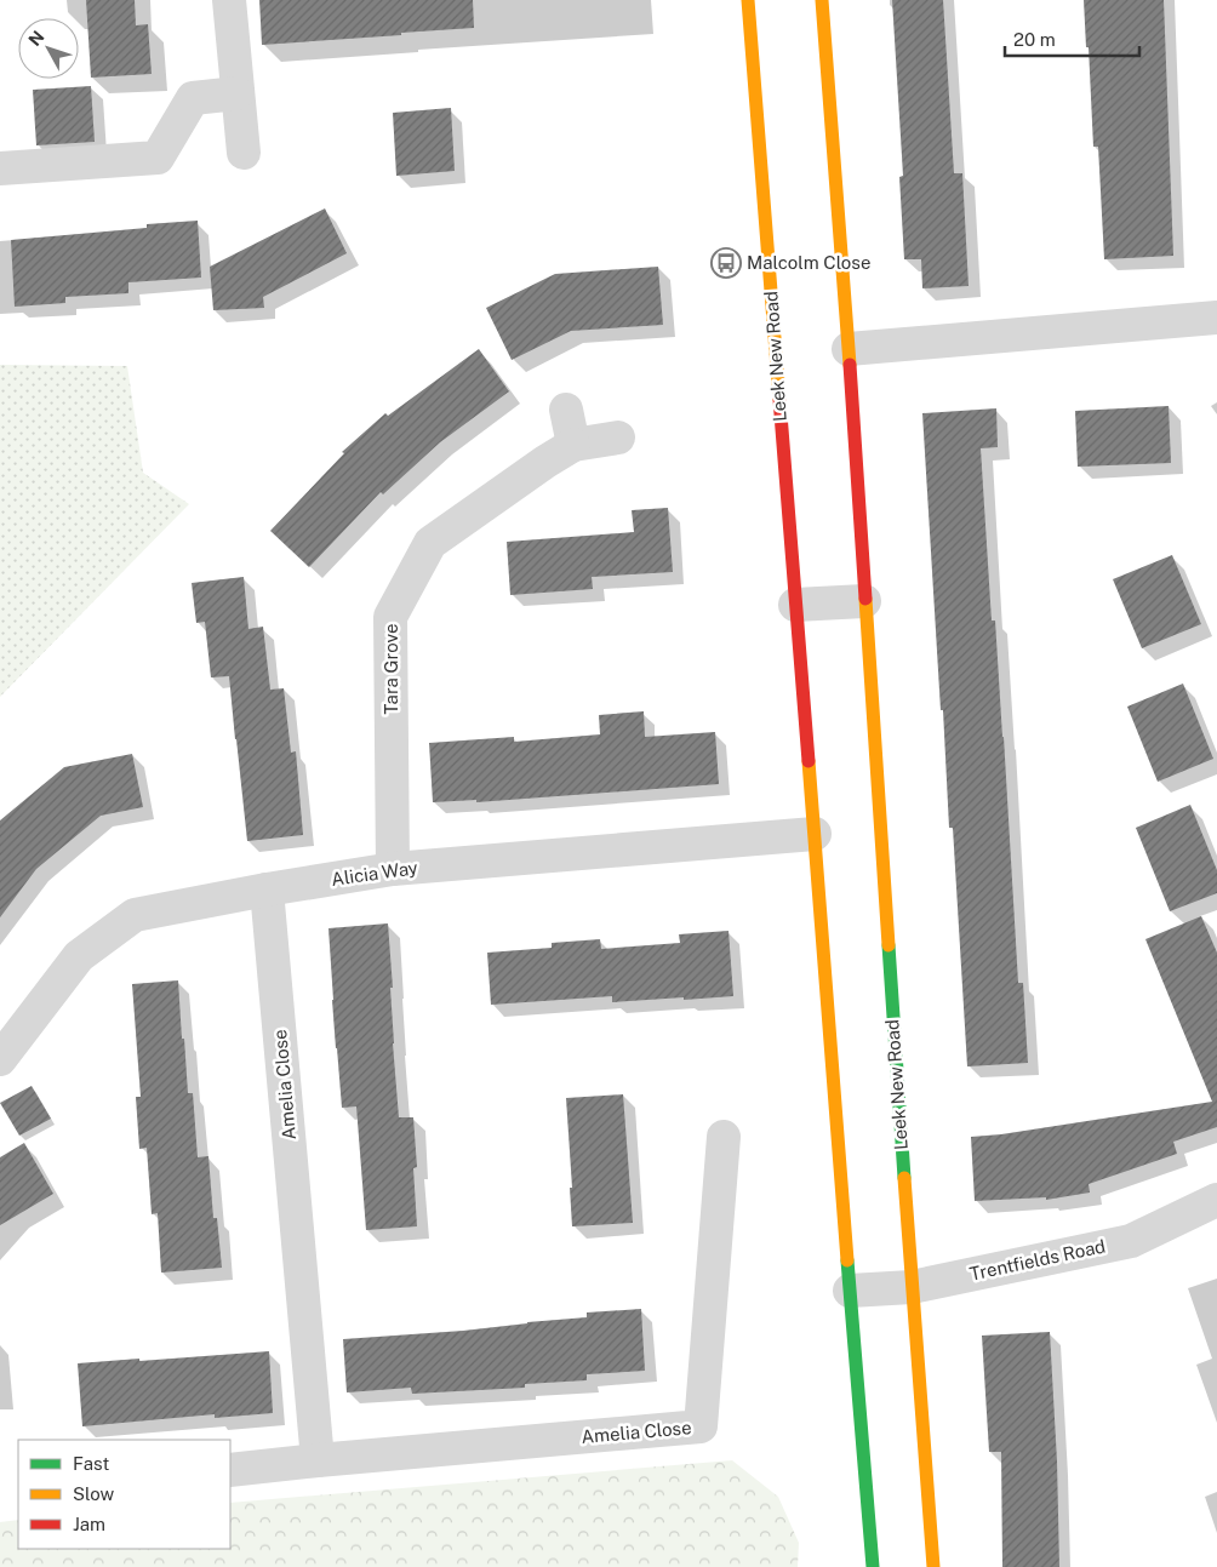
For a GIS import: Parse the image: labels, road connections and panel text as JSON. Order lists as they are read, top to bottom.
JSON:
{
  "streets": {
    "main road": ["Leek New Road"],
    "street": [
      "Tara Grove",
      "Alicia Way",
      "Amelia Close",
      "Trentfields Road"
    ]
  },
  "crossings": [
    ["Leek New Road", "Alicia Way"],
    ["Leek New Road", "Trentfields Road"],
    ["Tara Grove", "Alicia Way"],
    ["Alicia Way", "Amelia Close"]
  ],
  "places": {
    "bus stop": ["Malcolm Close"]
  },
  "legend": ["Fast", "Slow", "Jam"],
  "scale_bar": "20 m",
  "north": "top left"
}
